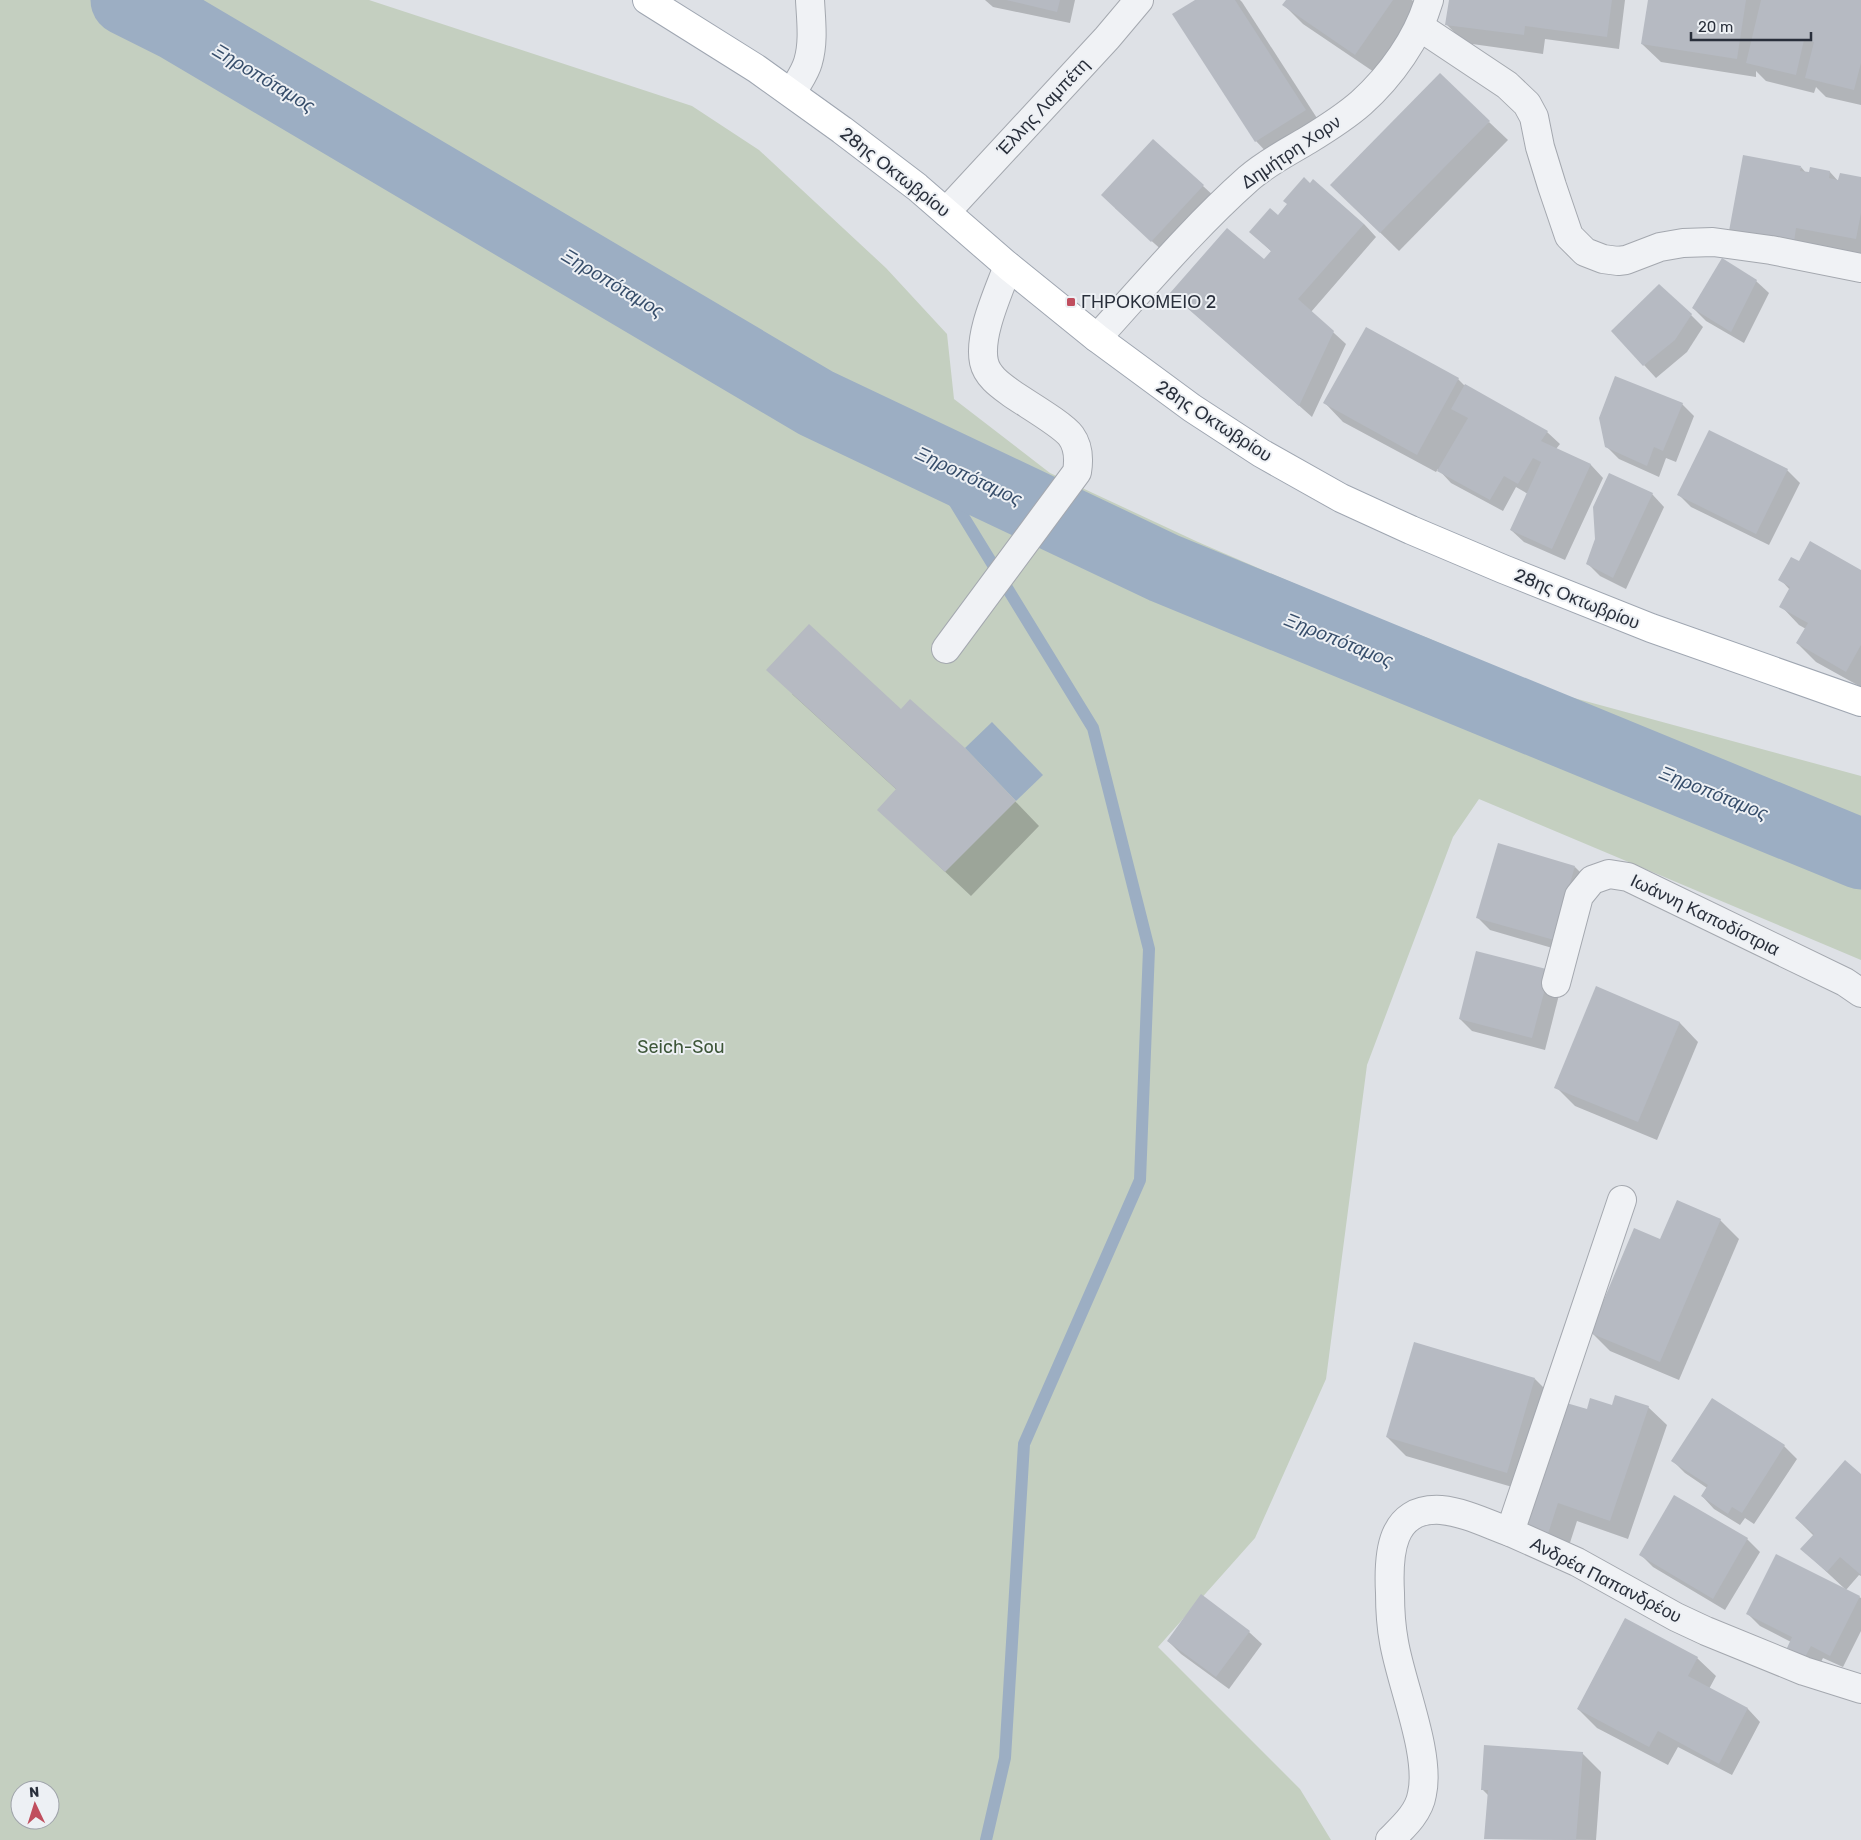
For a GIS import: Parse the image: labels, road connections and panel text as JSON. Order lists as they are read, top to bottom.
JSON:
{
  "streets": {
    "main road": ["28ης Οκτωβρίου"],
    "street": [
      "Έλλης Λαμπέτη",
      "Δημήτρη Χορν",
      "Ιωάννη Καποδίστρια",
      "Ανδρέα Παπανδρέου"
    ]
  },
  "crossings": [
    ["Έλλης Λαμπέτη", "28ης Οκτωβρίου"],
    ["Δημήτρη Χορν", "28ης Οκτωβρίου"]
  ],
  "water": ["Ξηροπόταμος"],
  "parks": ["Seich-Sou"],
  "places": {
    "transit": ["ΓΗΡΟΚΟΜΕΙΟ 2"]
  },
  "scale_bar": "20 m",
  "north": "top"
}
